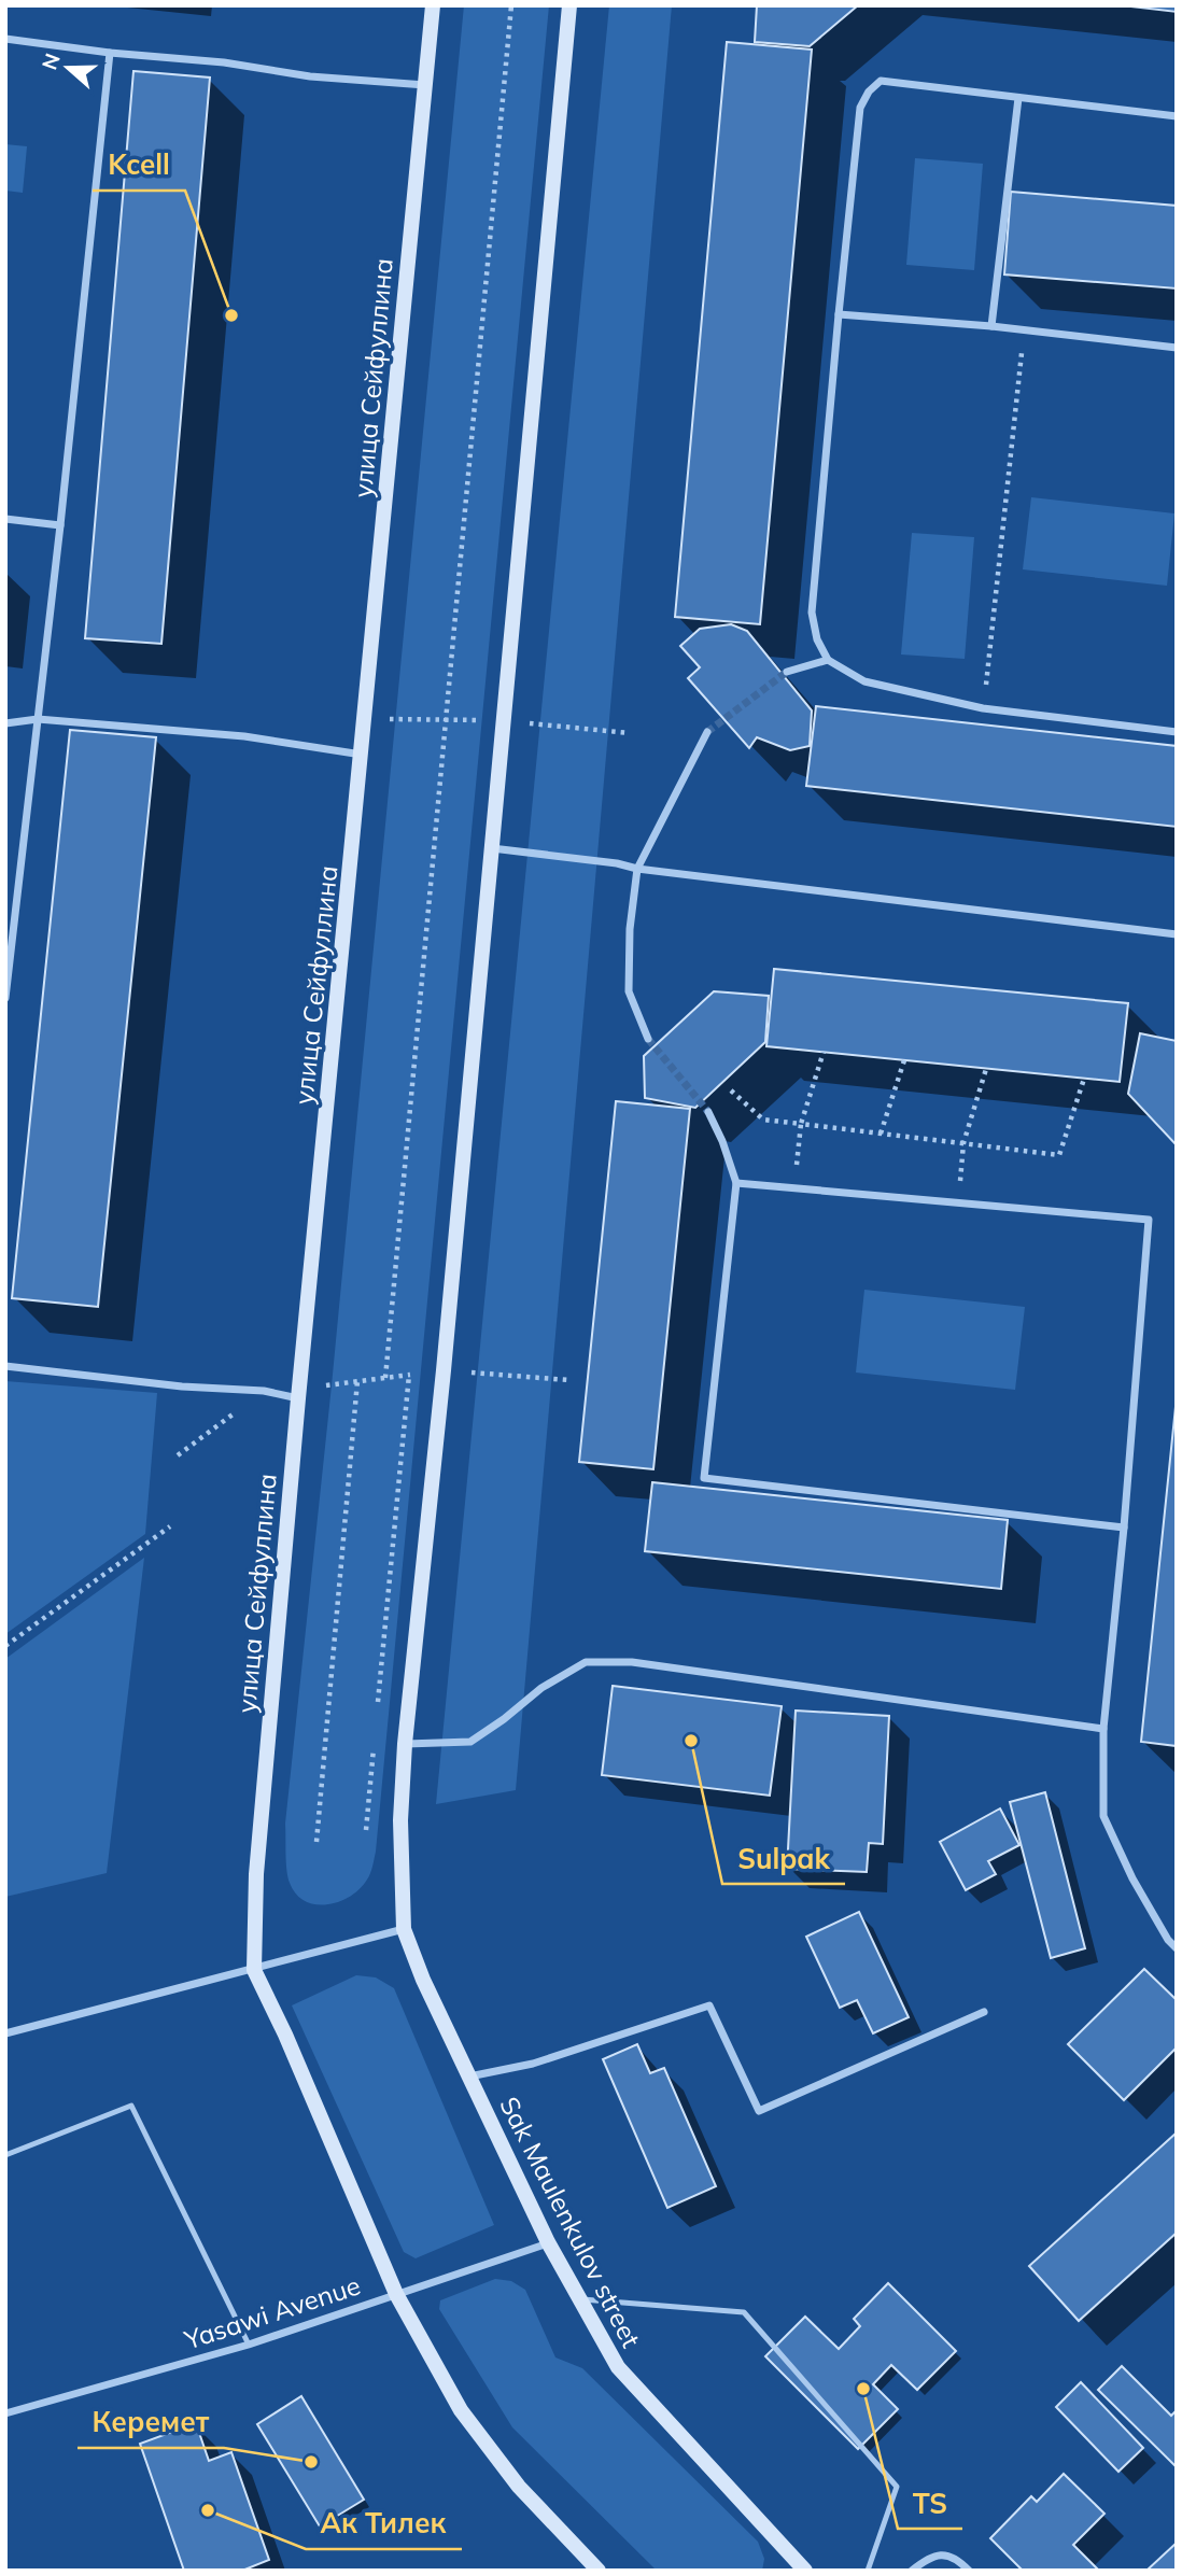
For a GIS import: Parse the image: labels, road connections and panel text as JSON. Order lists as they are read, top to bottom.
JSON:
{
  "streets": {
    "main road": ["улица Сейфуллина", "Sak Maulenkulov street"],
    "street": ["Yasawi Avenue"]
  },
  "crossings": [
    ["Sak Maulenkulov street", "Yasawi Avenue"]
  ],
  "places": [
    "Kcell",
    "Sulpak",
    "TS",
    "Керемет",
    "Ак Тилек"
  ],
  "north": "left"
}
